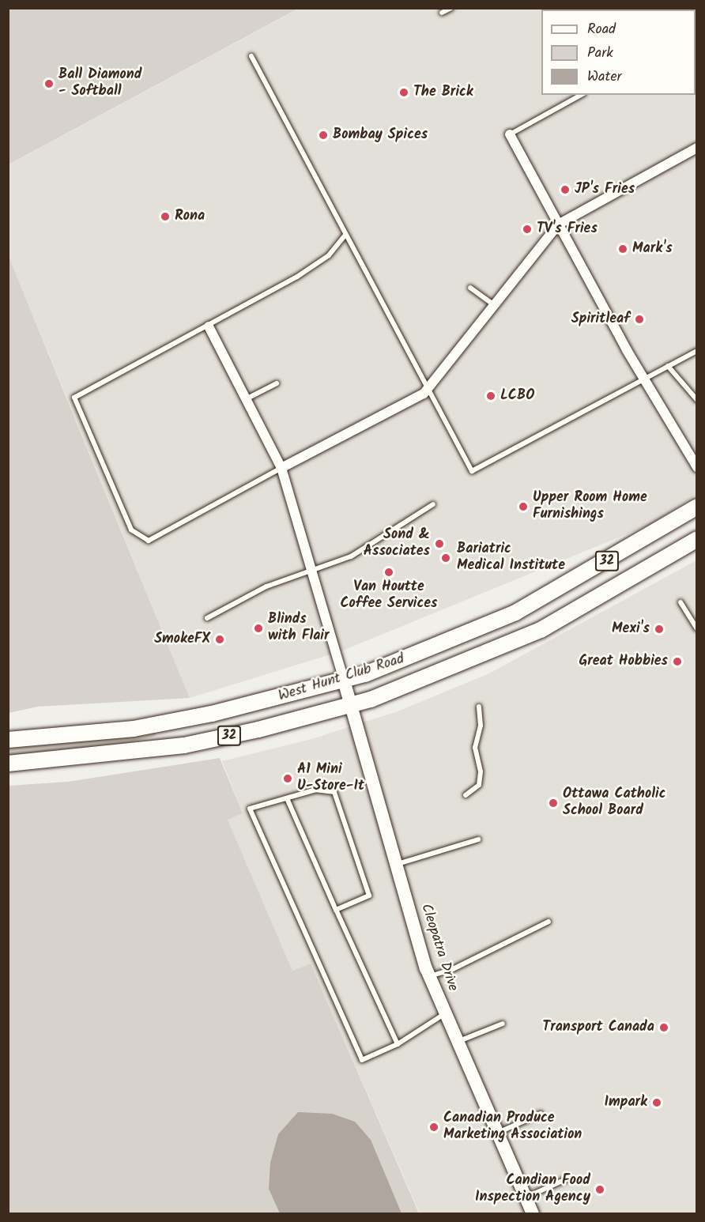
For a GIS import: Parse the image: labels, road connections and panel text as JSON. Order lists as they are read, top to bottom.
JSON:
{
  "streets": {
    "main road": ["32", "West Hunt Club Road"],
    "street": ["Cleopatra Drive"]
  },
  "crossings": [
    ["West Hunt Club Road", "Cleopatra Drive"]
  ],
  "places": [
    "Ball Diamond - Softball",
    "The Brick",
    "Bombay Spices",
    "JP's Fries",
    "Rona",
    "TV's Fries",
    "Mark's",
    "Spiritleaf",
    "LCBO",
    "Upper Room Home Furnishings",
    "Sond & Associates",
    "Bariatric Medical Institute",
    "Van Houtte Coffee Services",
    "Blinds with Flair",
    "Mexi's",
    "SmokeFX",
    "Great Hobbies",
    "A1 Mini U-Store-It",
    "Ottawa Catholic School Board",
    "Transport Canada",
    "Impark",
    "Canadian Produce Marketing Association",
    "Candian Food Inspection Agency"
  ],
  "legend": ["Road", "Park", "Water"]
}
